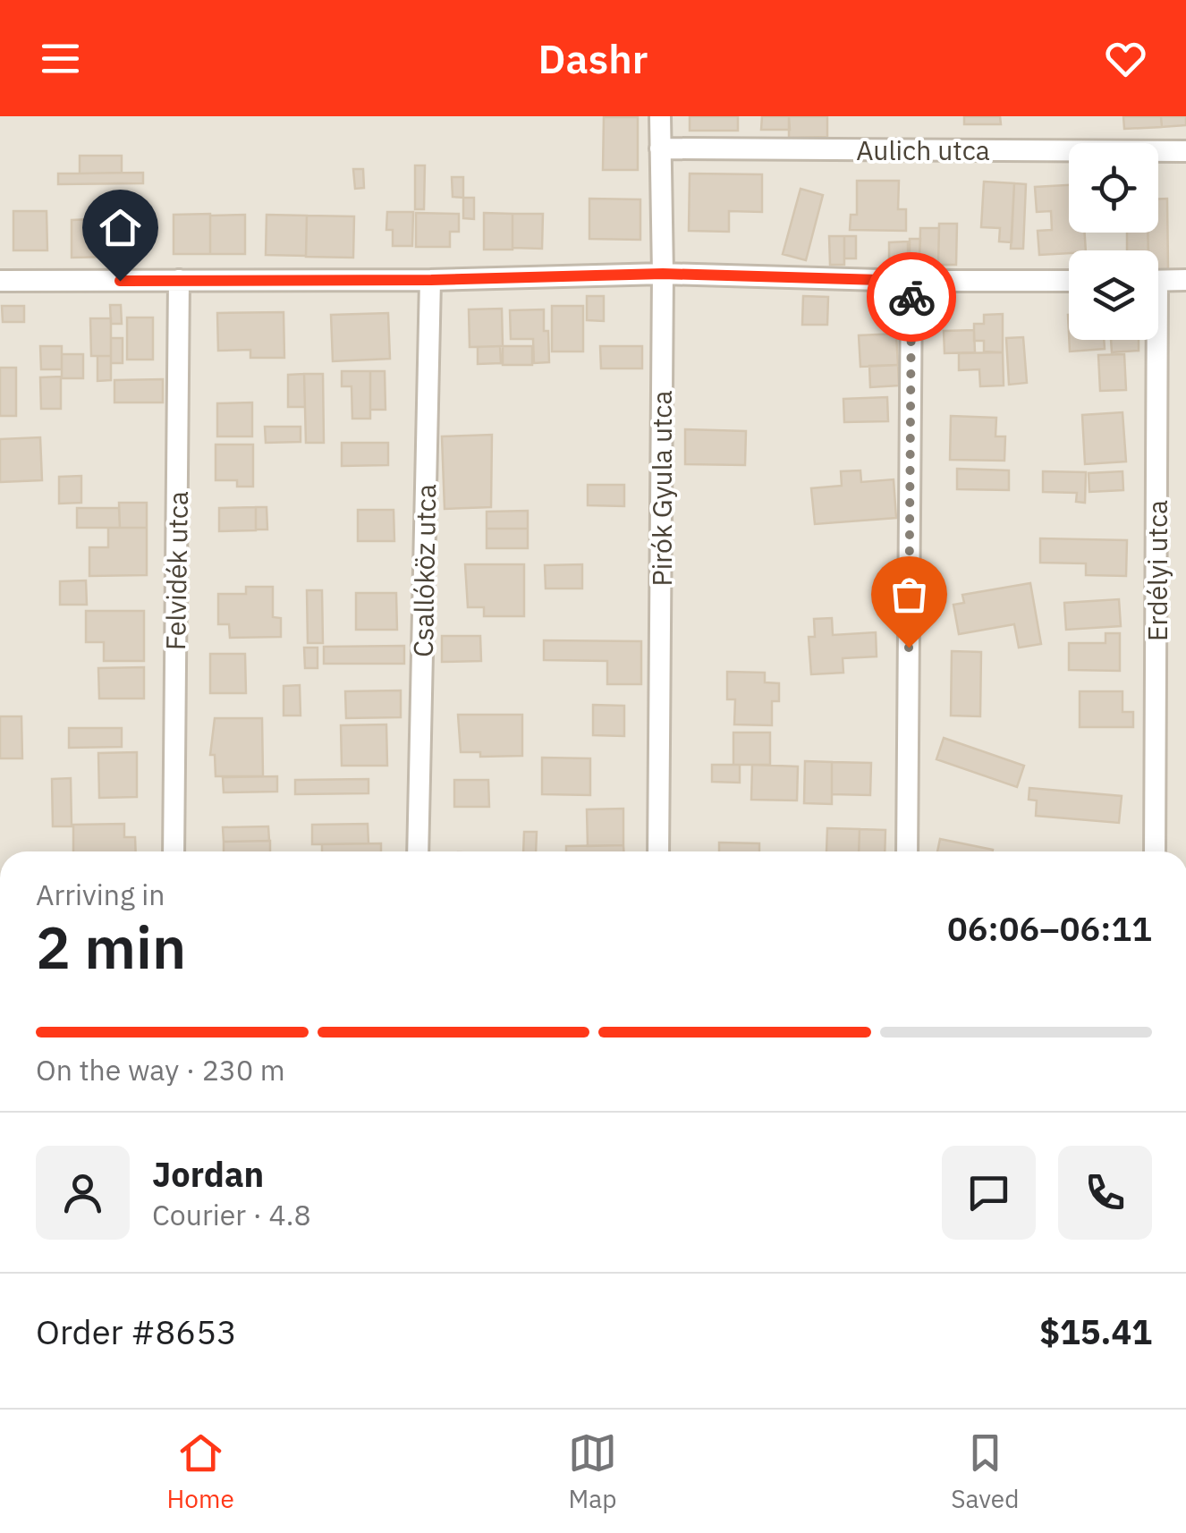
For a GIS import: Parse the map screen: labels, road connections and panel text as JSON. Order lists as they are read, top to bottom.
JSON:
{
  "streets": {
    "street": [
      "Aulich utca",
      "Pirók Gyula utca",
      "Felvidék utca",
      "Csallóköz utca",
      "Erdélyi utca"
    ]
  },
  "crossings": [
    ["Aulich utca", "Pirók Gyula utca"]
  ],
  "page": {
    "header": "Dashr",
    "heading": ["2 min", "Arriving in", "06:06–06:11"],
    "panel": [
      "Jordan",
      "Courier · 4.8",
      "Order #8653",
      "$15.41"
    ],
    "bar": "On the way · 230 m",
    "tabs": ["Home", "Map", "Saved"]
  }
}
